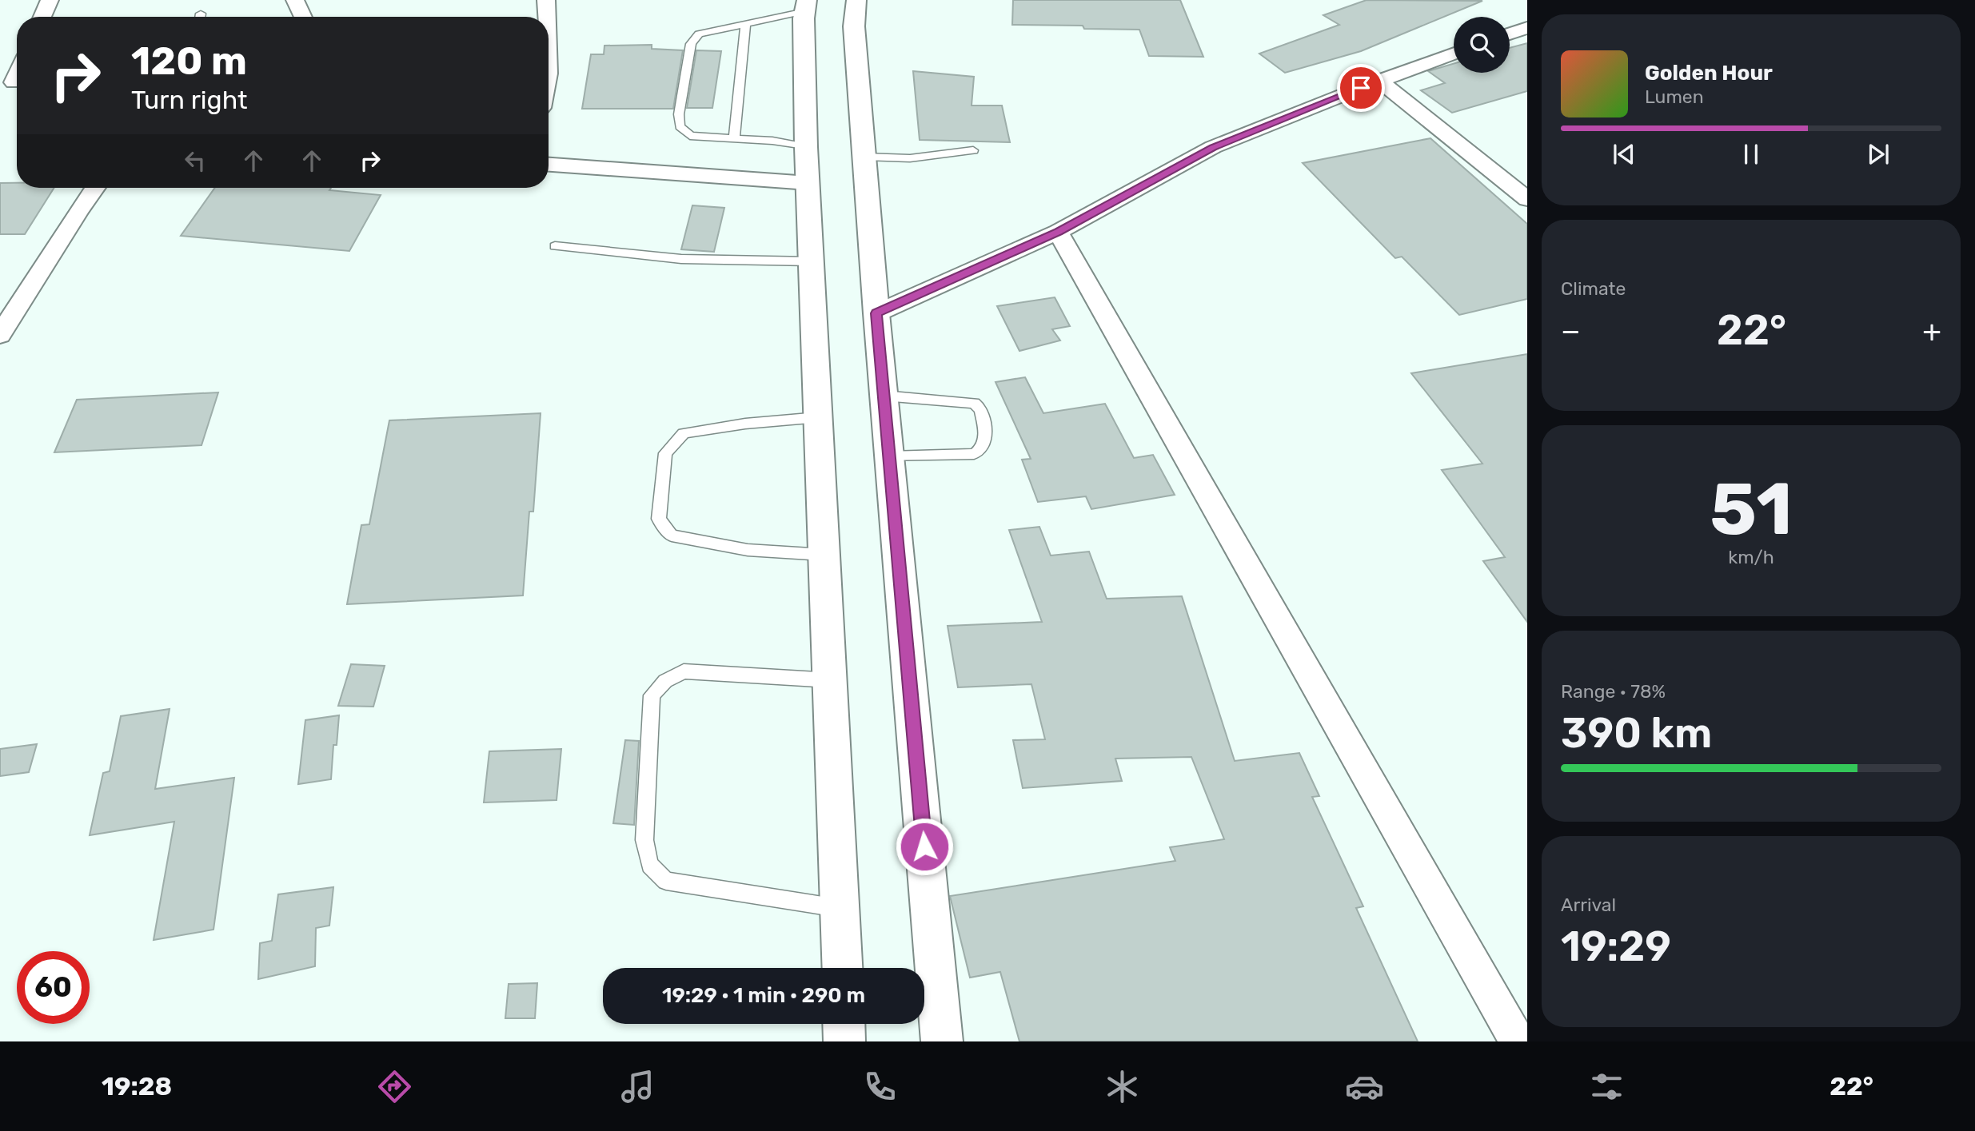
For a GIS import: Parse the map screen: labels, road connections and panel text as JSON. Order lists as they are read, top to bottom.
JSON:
{
  "page": {
    "turn": ["120 m", "Turn right"],
    "song": ["Golden Hour", "Lumen"],
    "tile": [
      "Climate",
      ["51", "km/h"],
      ["Range · 78%", "390 km"],
      ["Arrival", "19:29"]
    ],
    "heat": ["−", "22°", "+"],
    "limit": "60",
    "trip": "19:29 · 1 min · 290 m",
    "tabs": ["19:28", "22°"]
  }
}
